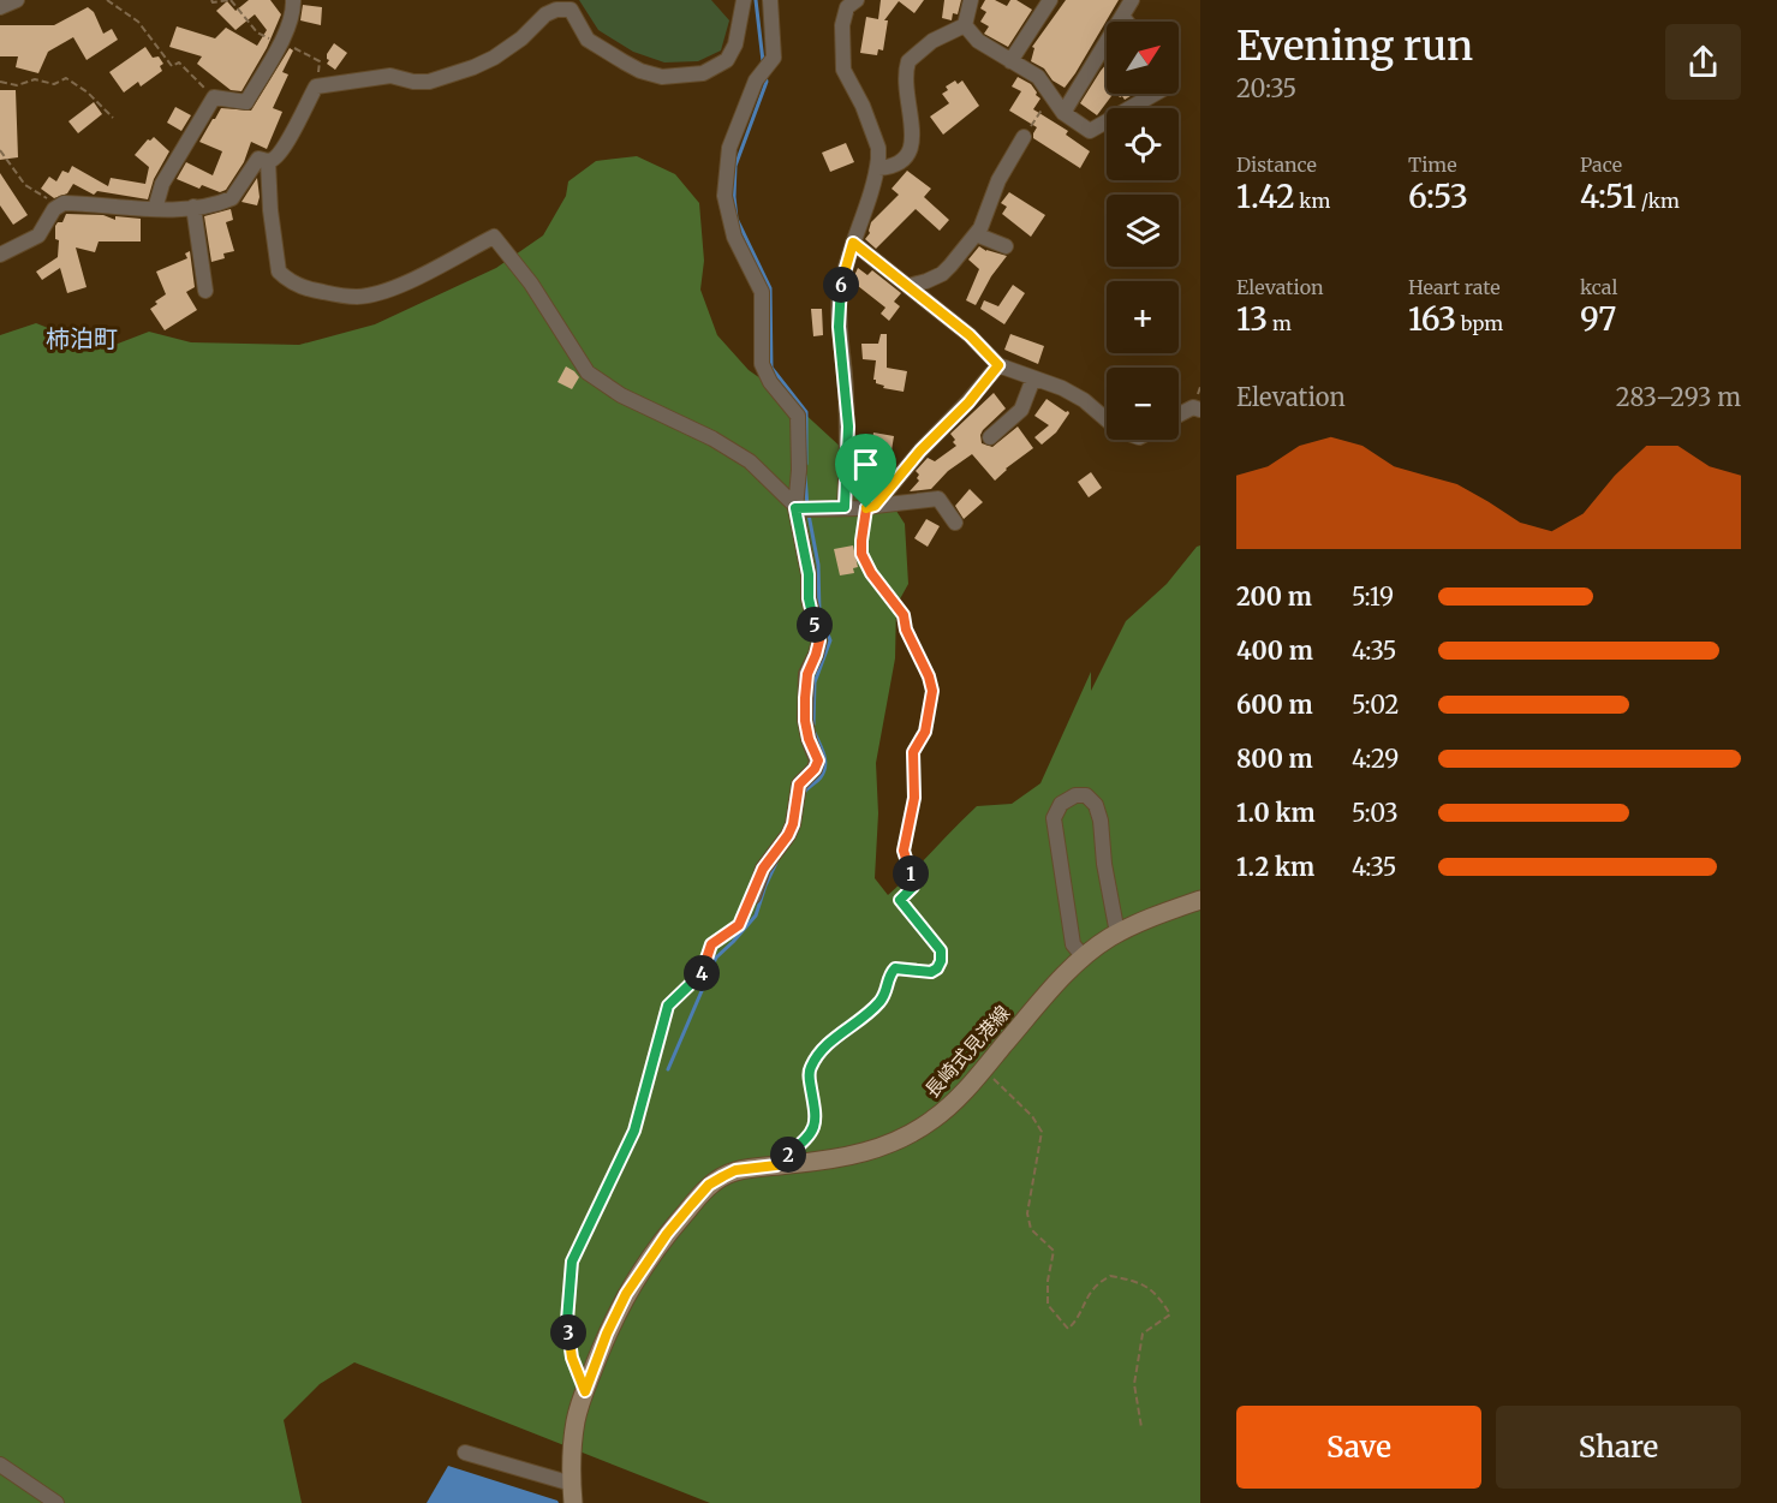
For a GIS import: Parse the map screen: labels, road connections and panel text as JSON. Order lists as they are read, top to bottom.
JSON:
{
  "streets": {
    "main road": ["長崎式見港線"]
  },
  "districts": ["柿泊町"],
  "north": "top right",
  "page": {
    "heading": ["Evening run", "20:35"],
    "map_buttons": ["+", "−"],
    "stats": [
      ["Distance", "1.42 km"],
      ["Time", "6:53"],
      ["Pace", "4:51 /km"],
      ["Elevation", "13 m"],
      ["Heart rate", "163 bpm"],
      ["kcal", "97"]
    ],
    "pins": [
      "6",
      "5",
      "1",
      "4",
      "2",
      "3"
    ],
    "chart": ["Elevation", "283–293 m"],
    "list": [
      {
        "name": "200 m",
        "note": "5:19"
      },
      {
        "name": "400 m",
        "note": "4:35"
      },
      {
        "name": "600 m",
        "note": "5:02"
      },
      {
        "name": "800 m",
        "note": "4:29"
      },
      {
        "name": "1.0 km",
        "note": "5:03"
      },
      {
        "name": "1.2 km",
        "note": "4:35"
      }
    ],
    "buttons": ["Save", "Share"]
  }
}
